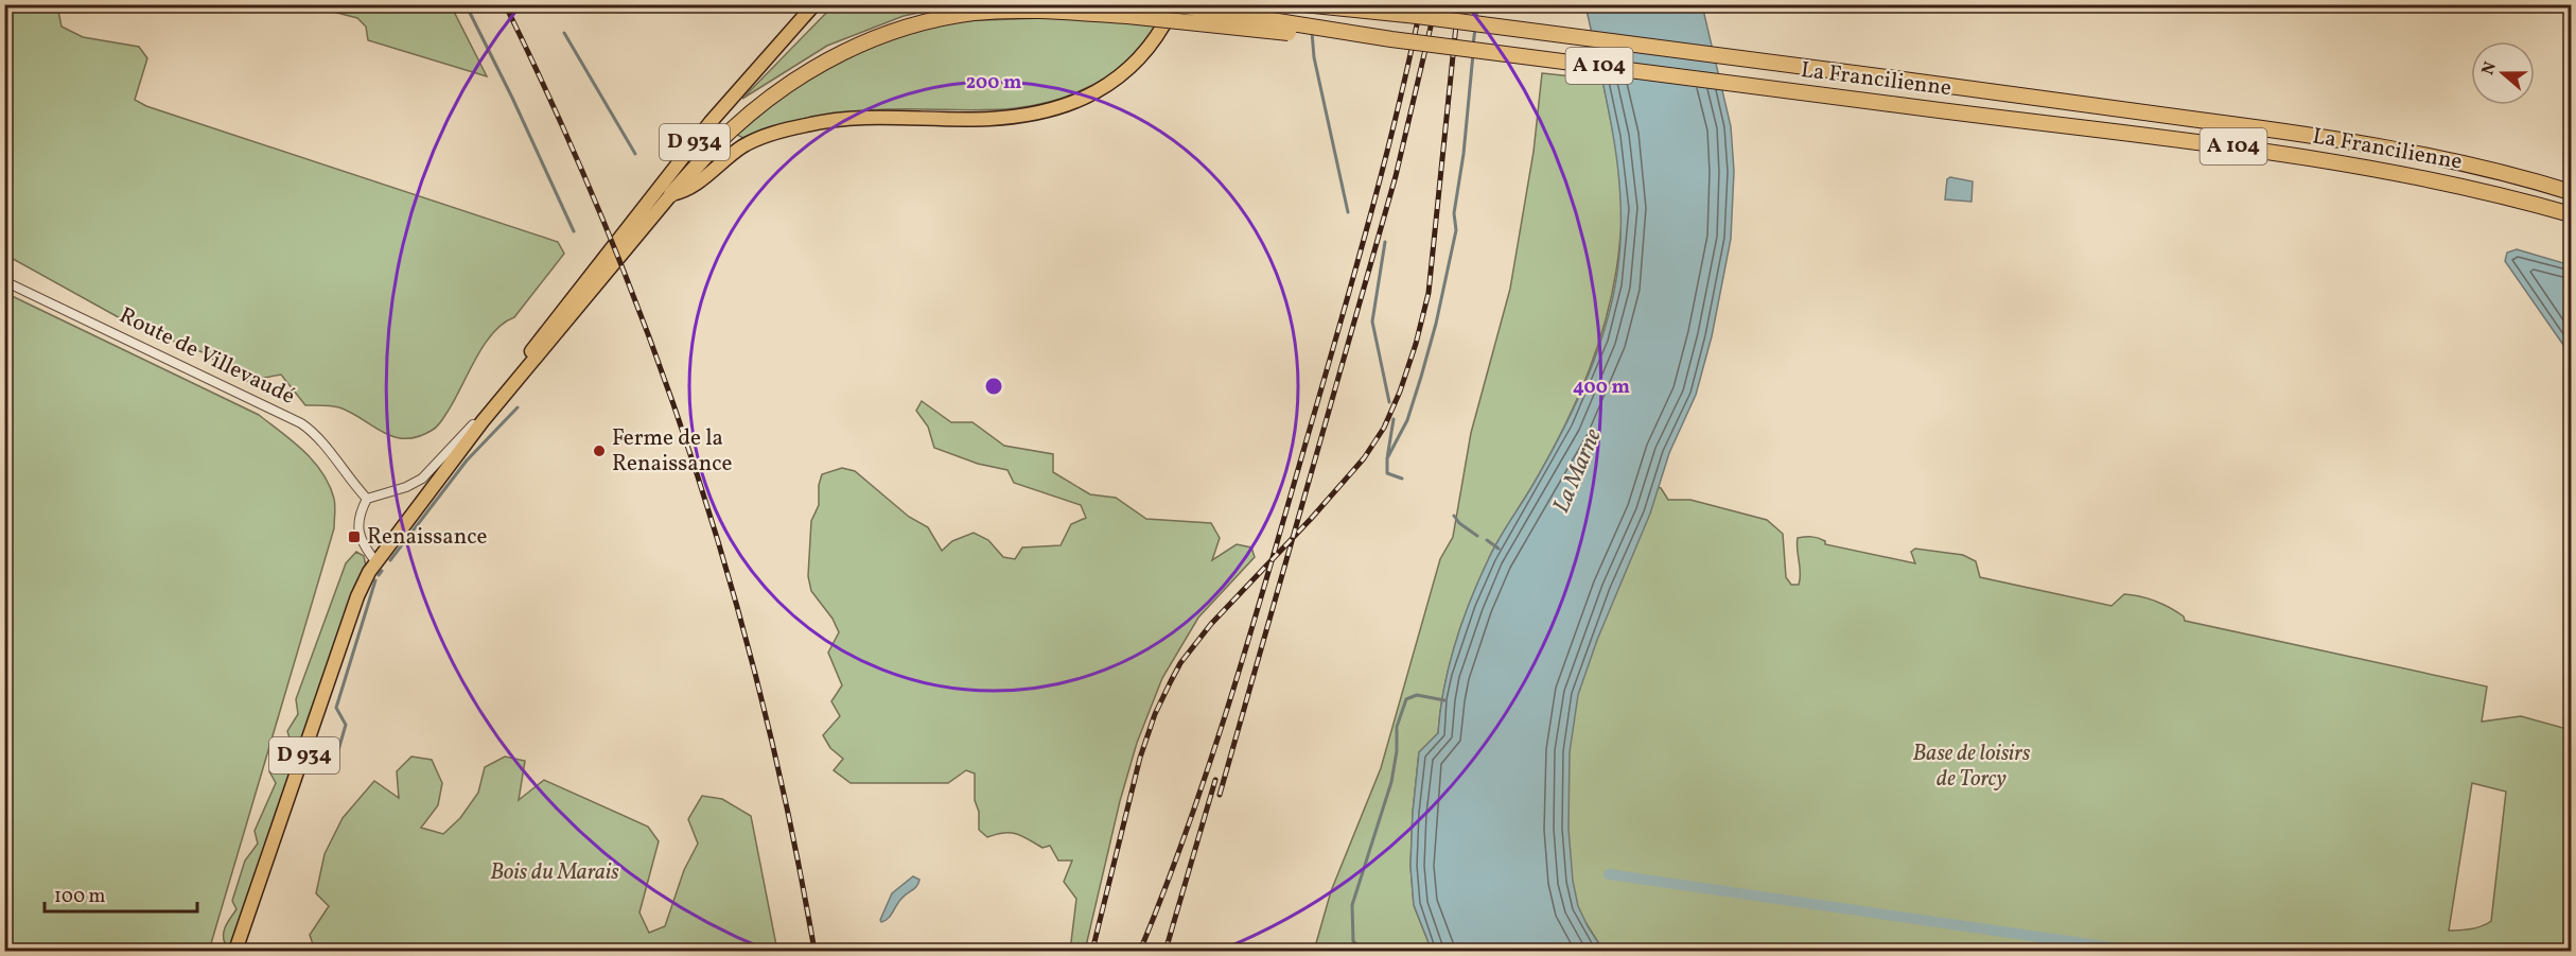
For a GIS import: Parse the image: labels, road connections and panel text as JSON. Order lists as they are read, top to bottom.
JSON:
{
  "streets": {
    "highway": ["A 104", "La Francilienne"],
    "main road": ["D 934"],
    "street": ["Route de Villevaudé"]
  },
  "crossings": [
    ["La Francilienne", "D 934"]
  ],
  "water": ["La Marne"],
  "parks": ["Base de loisirs de Torcy", "Bois du Marais"],
  "places": {
    "other": ["Ferme de la Renaissance"],
    "transit": ["Renaissance"]
  },
  "scale_bar": "100 m",
  "north": "left",
  "rings": ["200 m", "400 m"]
}
